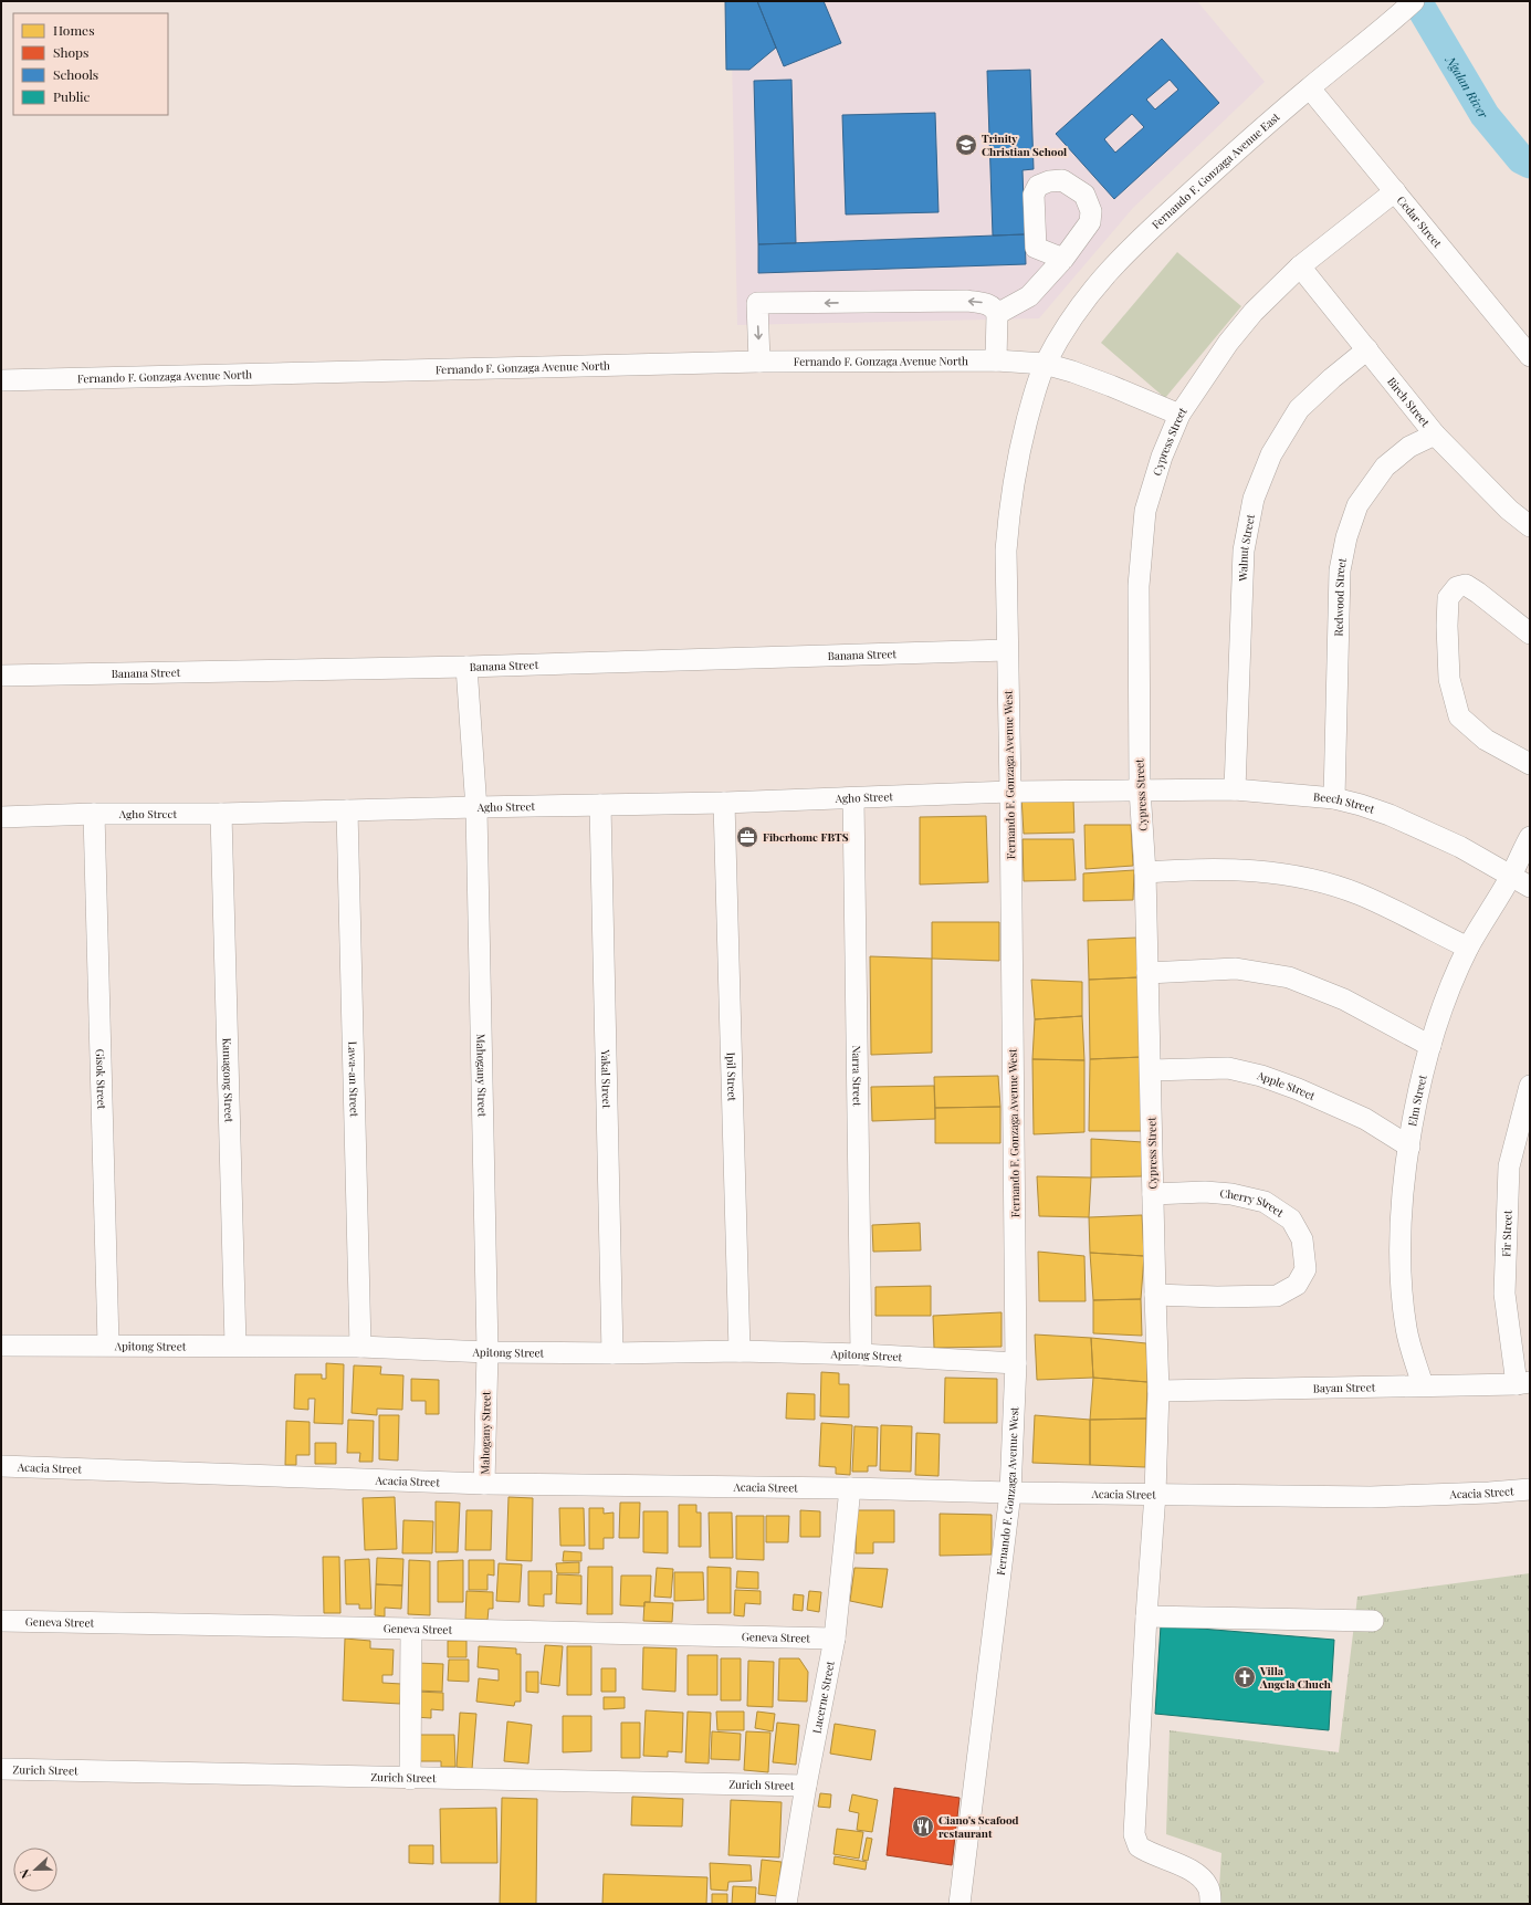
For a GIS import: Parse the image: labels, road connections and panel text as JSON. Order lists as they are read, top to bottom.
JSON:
{
  "streets": {
    "street": [
      "Fernando F. Gonzaga Avenue East",
      "Cedar Street",
      "Fernando F. Gonzaga Avenue North",
      "Birch Street",
      "Cypress Street",
      "Walnut Street",
      "Redwood Street",
      "Banana Street",
      "Fernando F. Gonzaga Avenue West",
      "Agho Street",
      "Beech Street",
      "Mahogany Street",
      "Narra Street",
      "Ipil Street",
      "Lawa-an Street",
      "Gisok Street",
      "Yakal Street",
      "Kamagong Street",
      "Apple Street",
      "Elm Street",
      "Cherry Street",
      "Fir Street",
      "Apitong Street",
      "Bayan Street",
      "Acacia Street",
      "Geneva Street",
      "Lucerne Street",
      "Zurich Street"
    ]
  },
  "crossings": [
    ["Fernando F. Gonzaga Avenue East", "Cedar Street"],
    ["Fernando F. Gonzaga Avenue East", "Fernando F. Gonzaga Avenue North"],
    ["Fernando F. Gonzaga Avenue East", "Fernando F. Gonzaga Avenue West"],
    ["Cedar Street", "Cypress Street"],
    ["Fernando F. Gonzaga Avenue North", "Cypress Street"],
    ["Fernando F. Gonzaga Avenue North", "Fernando F. Gonzaga Avenue West"],
    ["Birch Street", "Cypress Street"],
    ["Birch Street", "Walnut Street"],
    ["Birch Street", "Redwood Street"],
    ["Cypress Street", "Agho Street"],
    ["Cypress Street", "Beech Street"],
    ["Cypress Street", "Apple Street"],
    ["Cypress Street", "Cherry Street"],
    ["Cypress Street", "Bayan Street"],
    ["Cypress Street", "Acacia Street"],
    ["Walnut Street", "Beech Street"],
    ["Redwood Street", "Beech Street"],
    ["Banana Street", "Fernando F. Gonzaga Avenue West"],
    ["Banana Street", "Mahogany Street"],
    ["Fernando F. Gonzaga Avenue West", "Agho Street"],
    ["Fernando F. Gonzaga Avenue West", "Apitong Street"],
    ["Fernando F. Gonzaga Avenue West", "Acacia Street"],
    ["Agho Street", "Beech Street"],
    ["Agho Street", "Mahogany Street"],
    ["Agho Street", "Narra Street"],
    ["Agho Street", "Ipil Street"],
    ["Agho Street", "Lawa-an Street"],
    ["Agho Street", "Gisok Street"],
    ["Agho Street", "Yakal Street"],
    ["Agho Street", "Kamagong Street"],
    ["Beech Street", "Elm Street"],
    ["Mahogany Street", "Apitong Street"],
    ["Mahogany Street", "Acacia Street"],
    ["Narra Street", "Apitong Street"],
    ["Ipil Street", "Apitong Street"],
    ["Lawa-an Street", "Apitong Street"],
    ["Gisok Street", "Apitong Street"],
    ["Yakal Street", "Apitong Street"],
    ["Kamagong Street", "Apitong Street"],
    ["Apple Street", "Elm Street"],
    ["Elm Street", "Bayan Street"],
    ["Fir Street", "Bayan Street"],
    ["Acacia Street", "Lucerne Street"],
    ["Geneva Street", "Lucerne Street"],
    ["Lucerne Street", "Zurich Street"]
  ],
  "water": ["Ngalan River"],
  "places": {
    "school or university": ["Trinity Christian School"],
    "office": ["Fiberhome FBTS"],
    "church": ["Villa Angela Chuch"],
    "restaurant": ["Ciano's Seafood restaurant"]
  },
  "legend": [
    "Homes",
    "Shops",
    "Schools",
    "Public"
  ],
  "north": "left"
}
